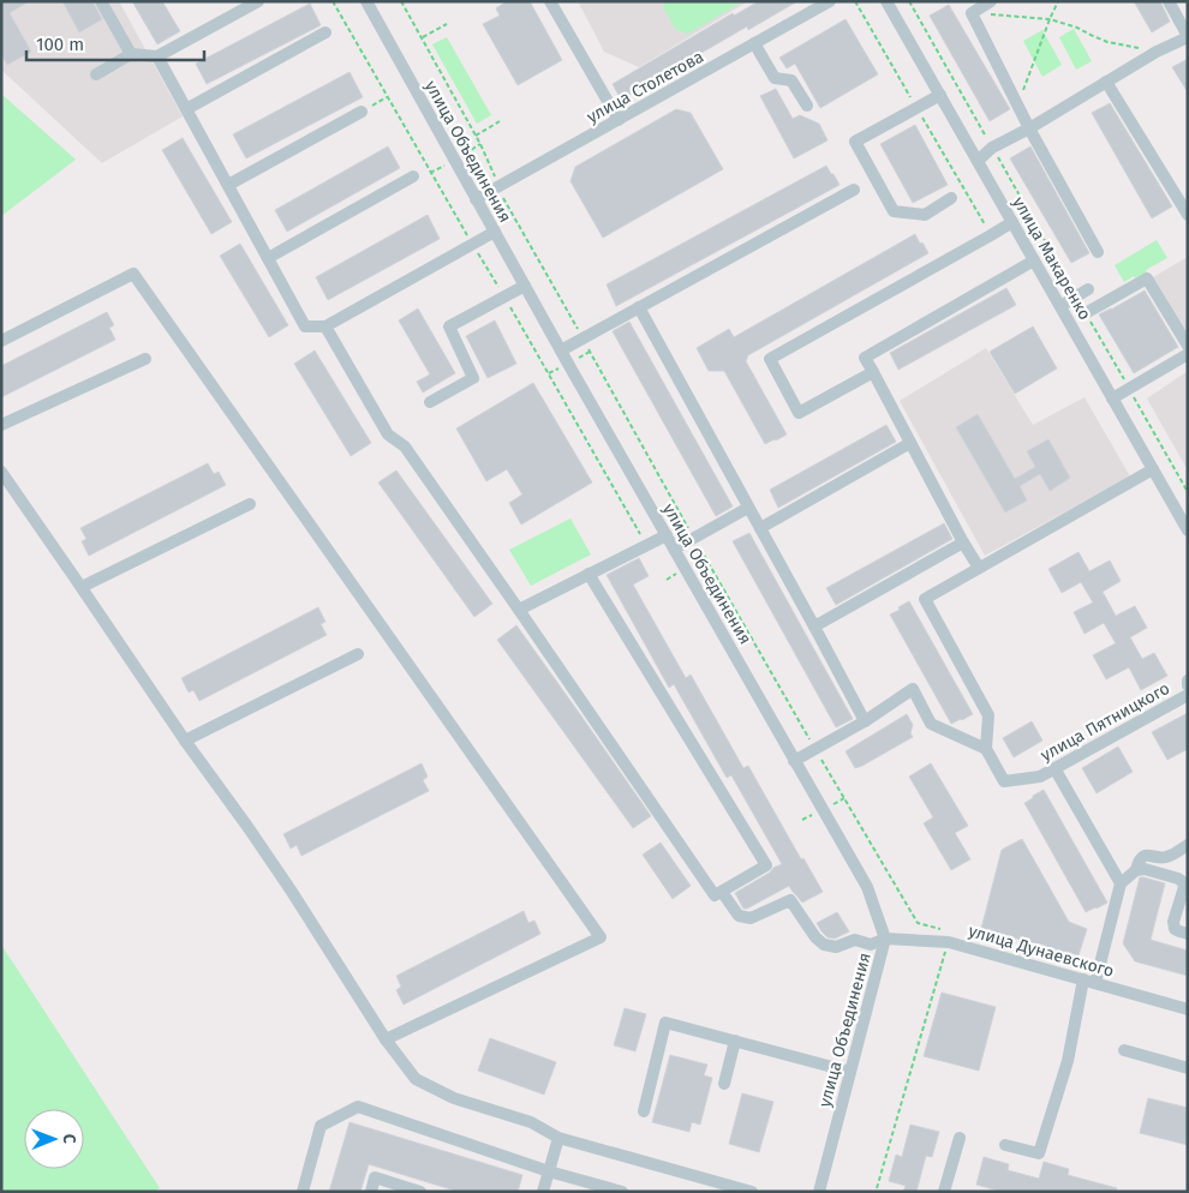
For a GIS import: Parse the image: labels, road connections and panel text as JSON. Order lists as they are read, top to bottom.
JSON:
{
  "streets": {
    "street": [
      "улица Столетова",
      "улица Объединения",
      "улица Макаренко",
      "улица Пятницкого",
      "улица Дунаевского"
    ]
  },
  "crossings": [
    ["улица Столетова", "улица Объединения"],
    ["улица Объединения", "улица Дунаевского"]
  ],
  "scale_bar": "100 m",
  "north": "right"
}
